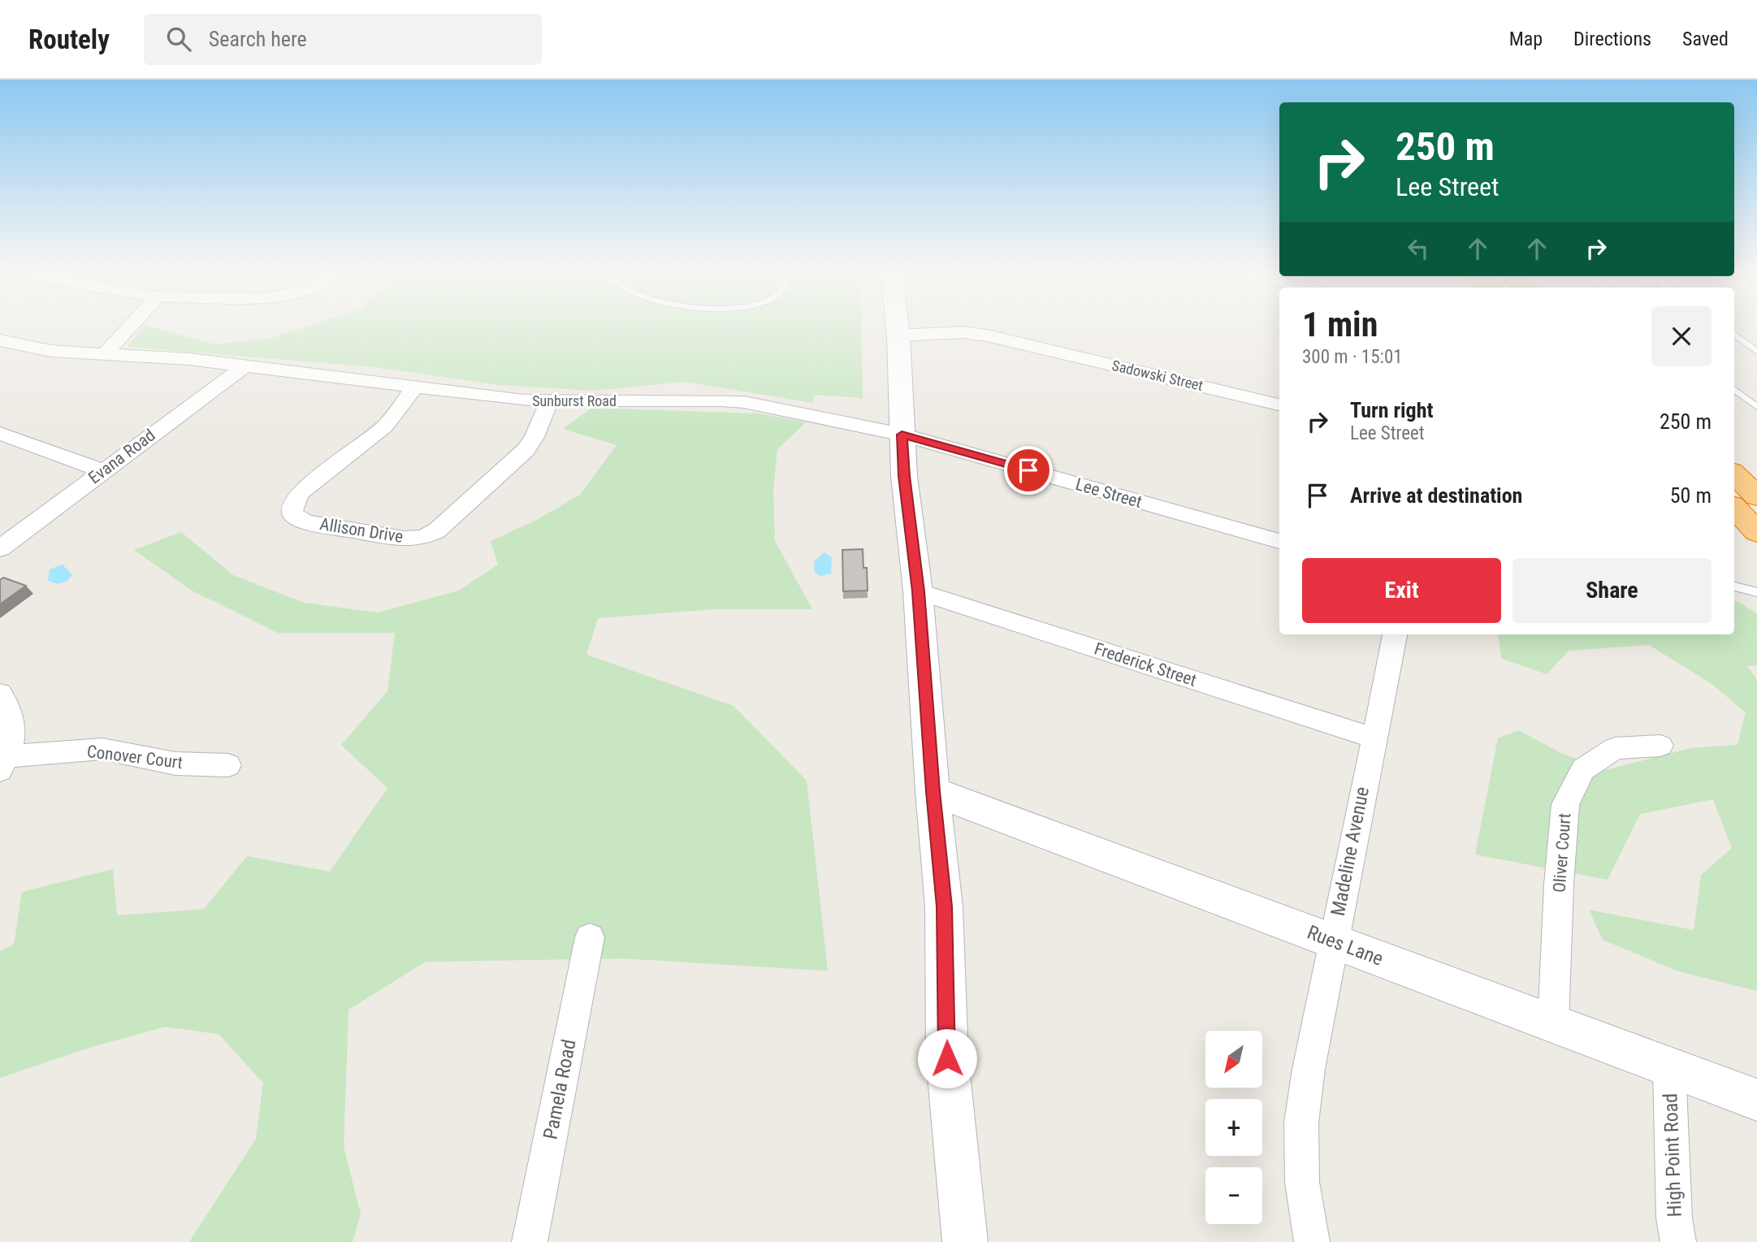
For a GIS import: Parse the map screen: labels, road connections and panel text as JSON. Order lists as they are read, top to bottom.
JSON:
{
  "streets": {
    "street": [
      "Sadowski Street",
      "Sunburst Road",
      "Evana Road",
      "Lee Street",
      "Allison Drive",
      "Frederick Street",
      "Conover Court",
      "Madeline Avenue",
      "Oliver Court",
      "Rues Lane",
      "Pamela Road",
      "High Point Road"
    ]
  },
  "crossings": [
    ["Sunburst Road", "Evana Road"],
    ["Sunburst Road", "Lee Street"],
    ["Sunburst Road", "Allison Drive"],
    ["Frederick Street", "Madeline Avenue"],
    ["Madeline Avenue", "Rues Lane"],
    ["Oliver Court", "Rues Lane"],
    ["Rues Lane", "High Point Road"]
  ],
  "north": "bottom left",
  "page": {
    "header": "Routely",
    "search": "Search here",
    "nav": ["Map", "Directions", "Saved"],
    "turn": ["250 m", "Lee Street"],
    "heading": ["1 min", "300 m · 15:01"],
    "list": [
      {
        "name": "Turn right",
        "note": "Lee Street",
        "value": "250 m"
      },
      {
        "name": "Arrive at destination",
        "value": "50 m"
      }
    ],
    "buttons": ["Exit", "Share"],
    "map_buttons": ["+", "−"]
  }
}
